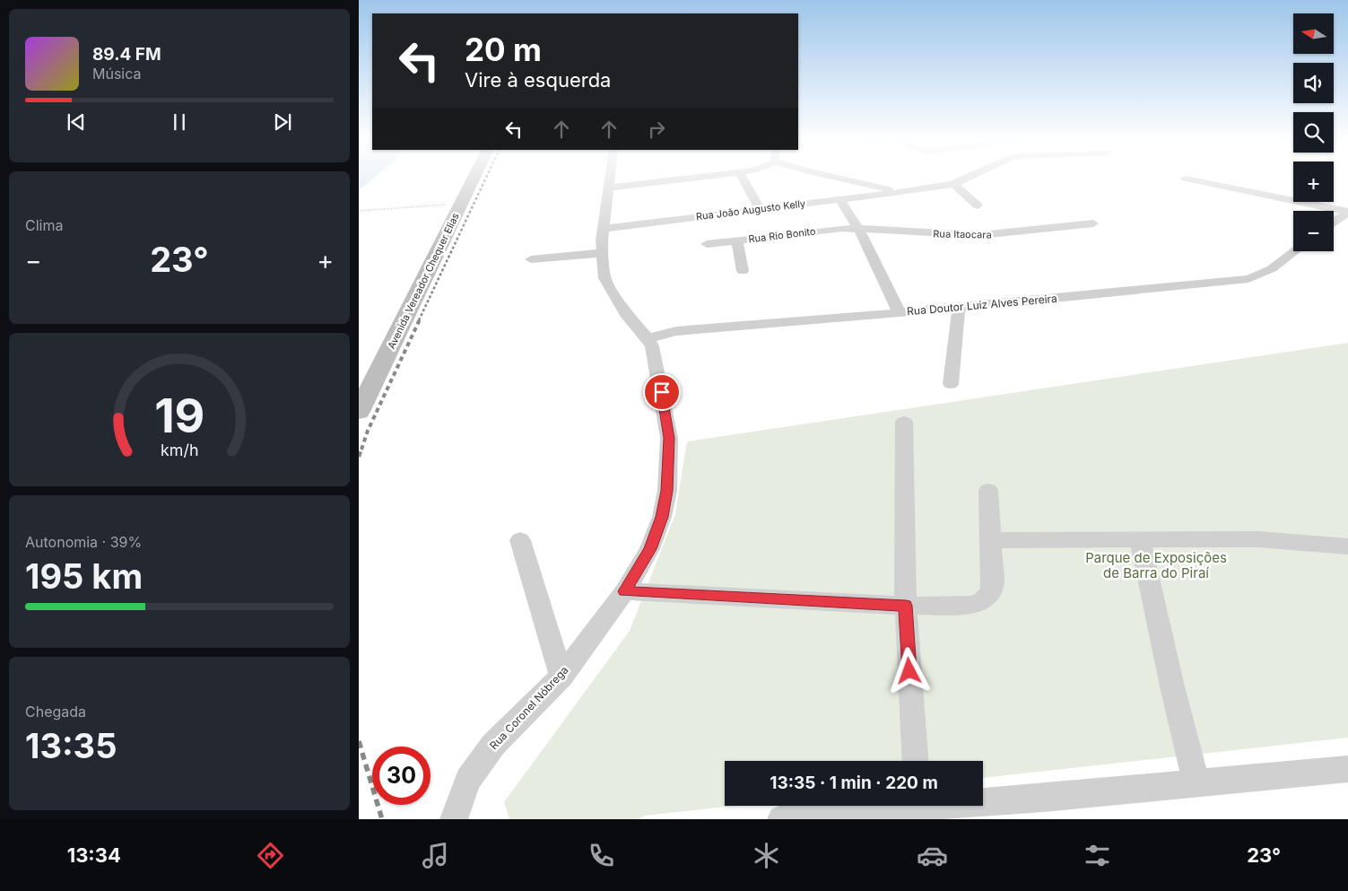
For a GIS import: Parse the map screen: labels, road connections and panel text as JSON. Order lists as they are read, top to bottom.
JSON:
{
  "streets": {
    "main road": ["Avenida Vereador Chequer Elias"],
    "street": [
      "Rua João Augusto Kelly",
      "Rua Itaocara",
      "Rua Rio Bonito",
      "Rua Doutor Luiz Alves Pereira",
      "Rua Coronel Nóbrega"
    ]
  },
  "crossings": [
    ["Rua João Augusto Kelly", "Rua Coronel Nóbrega"],
    ["Rua Itaocara", "Rua Rio Bonito"],
    ["Rua Doutor Luiz Alves Pereira", "Rua Coronel Nóbrega"]
  ],
  "parks": ["Parque de Exposições de Barra do Piraí"],
  "north": "left",
  "page": {
    "map_buttons": ["+", "−"],
    "turn": ["20 m", "Vire à esquerda"],
    "song": ["89.4 FM", "Música"],
    "tile": [
      "Clima",
      ["Autonomia · 39%", "195 km"],
      ["Chegada", "13:35"]
    ],
    "heat": ["−", "23°", "+"],
    "limit": "30",
    "trip": "13:35 · 1 min · 220 m",
    "tabs": ["13:34", "23°"],
    "gauge": ["19", "km/h"]
  }
}
